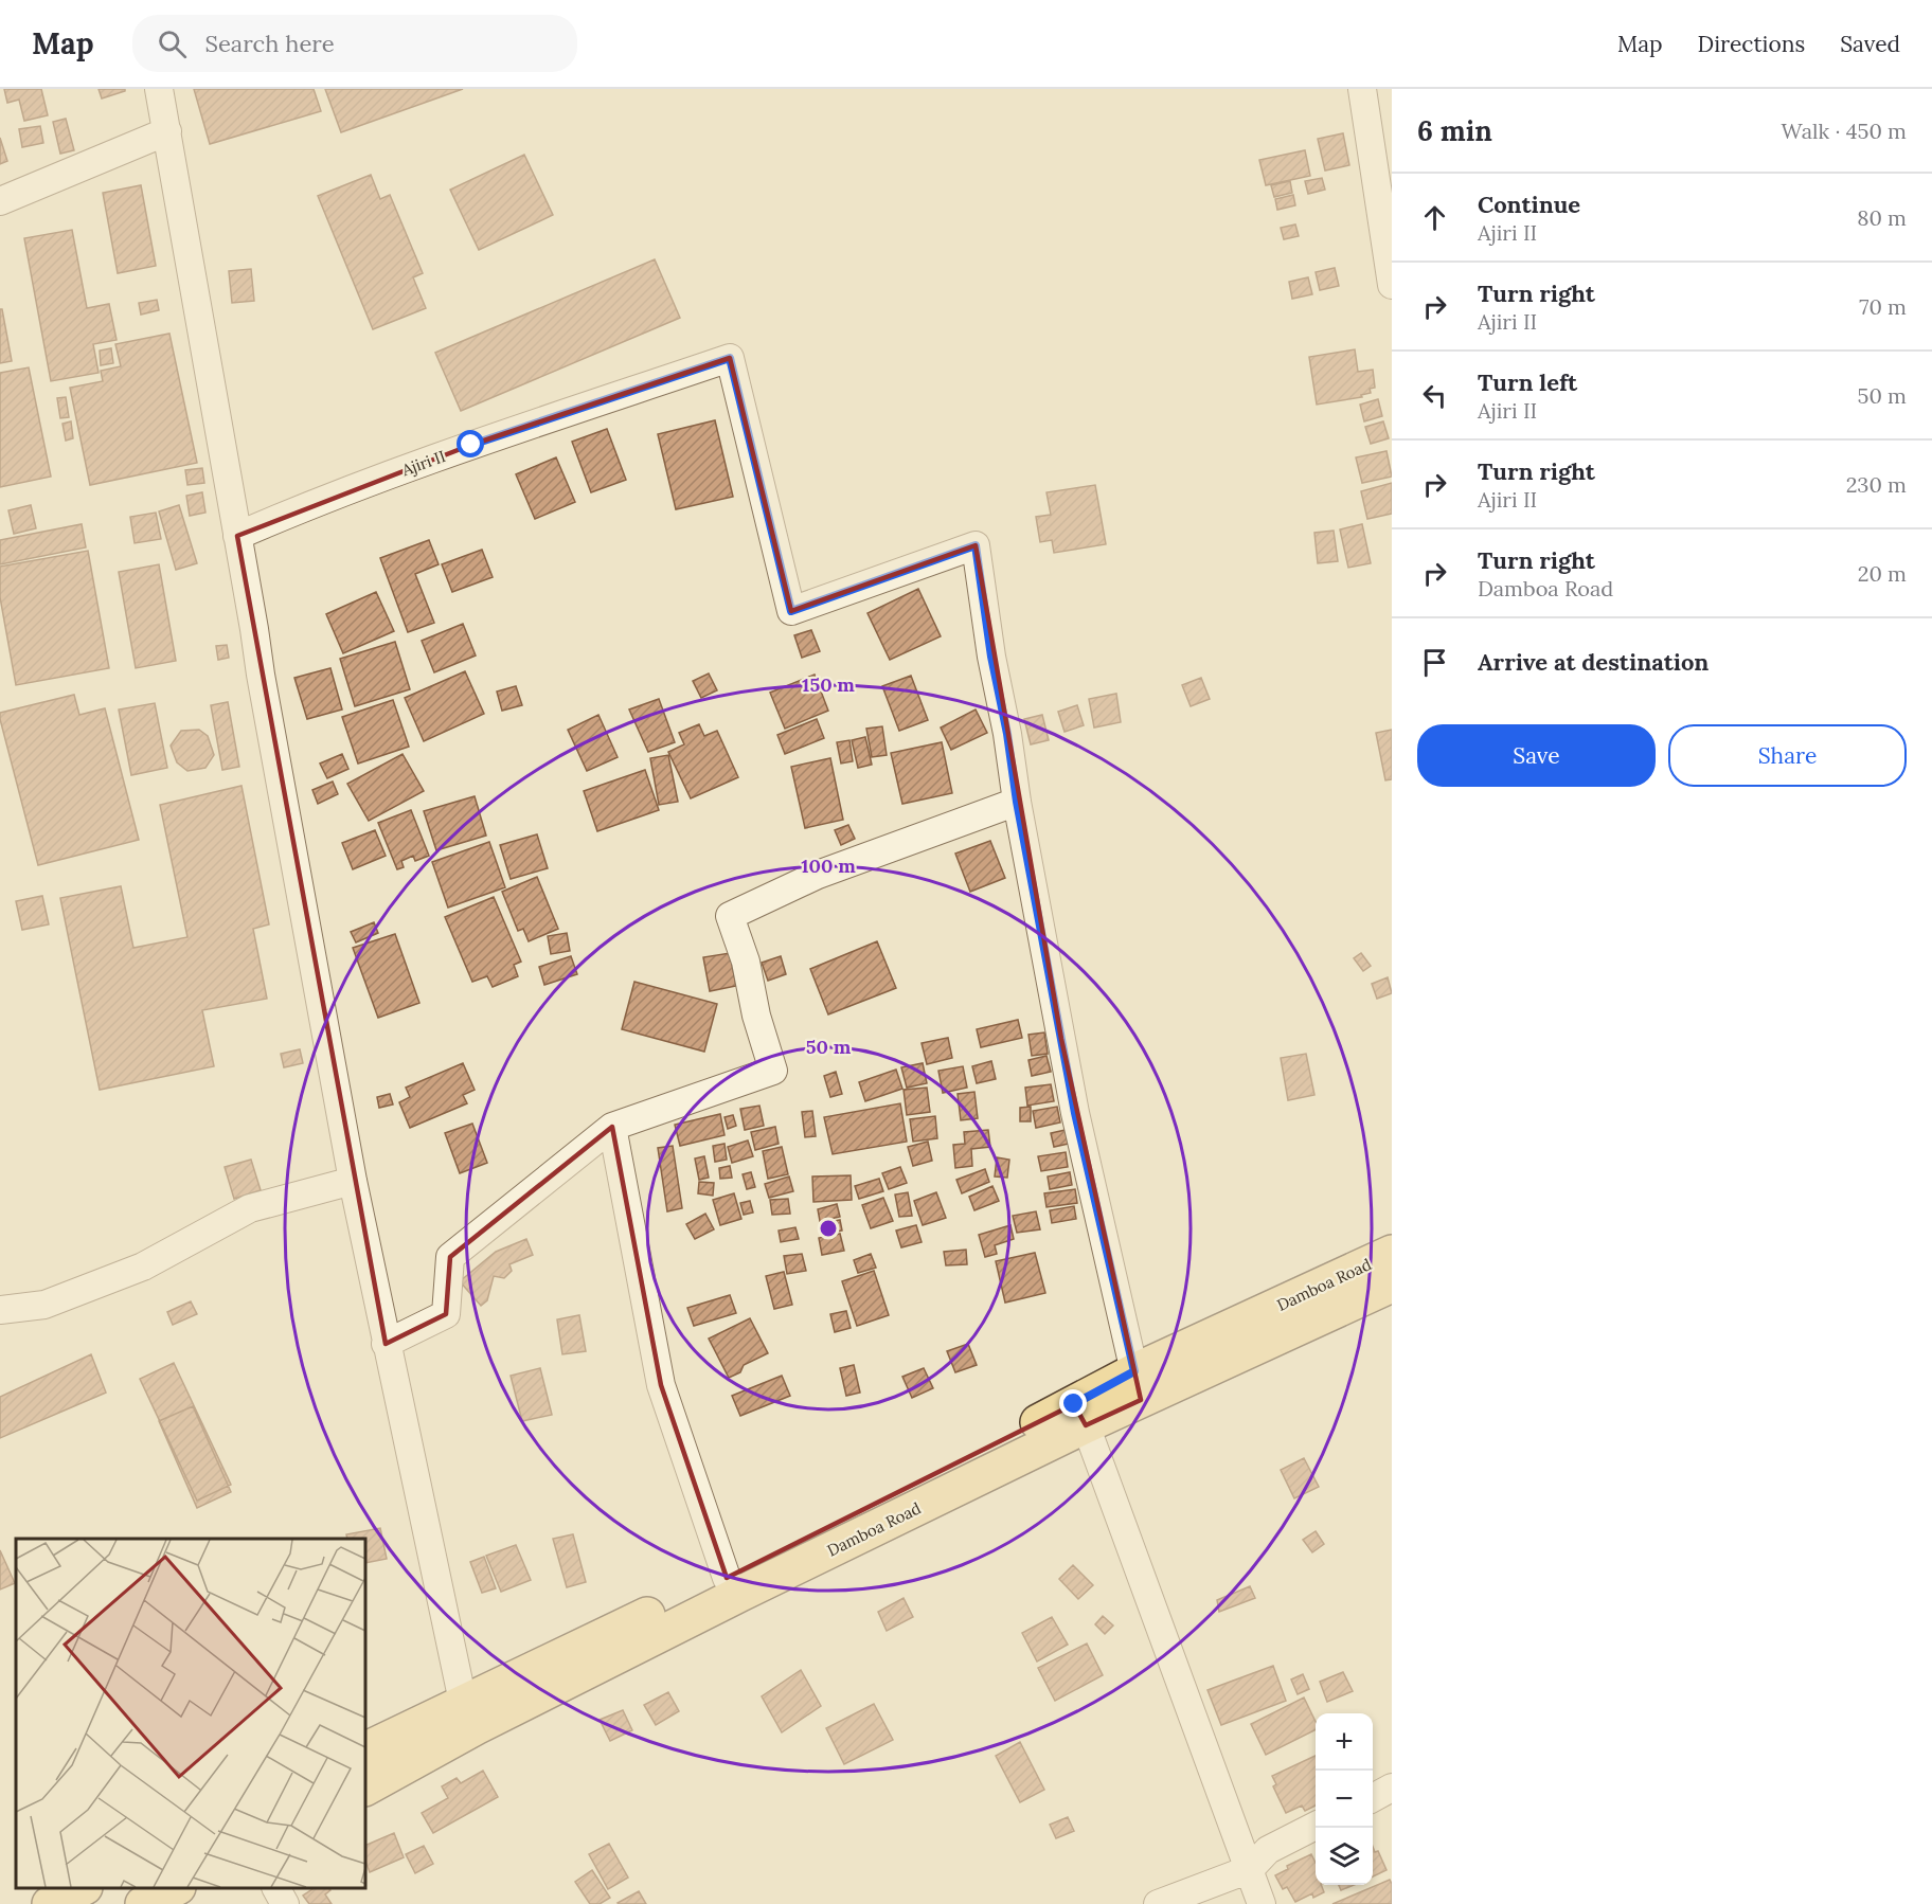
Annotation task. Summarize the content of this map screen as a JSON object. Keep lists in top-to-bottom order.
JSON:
{
  "streets": {
    "main road": ["Damboa Road"],
    "street": ["Ajiri II"]
  },
  "crossings": [
    ["Ajiri II", "Damboa Road"]
  ],
  "page": {
    "header": "Map",
    "search": "Search here",
    "nav": ["Map", "Directions", "Saved"],
    "heading": ["6 min", "Walk · 450 m"],
    "list": [
      ["Continue", "Ajiri II", "80 m"],
      ["Turn right", "Ajiri II", "70 m"],
      ["Turn left", "Ajiri II", "50 m"],
      ["Turn right", "Ajiri II", "230 m"],
      ["Turn right", "Damboa Road", "20 m"],
      "Arrive at destination"
    ],
    "buttons": ["Save", "Share"],
    "map_buttons": ["+", "−"]
  },
  "rings": ["150 m", "100 m", "50 m"]
}
